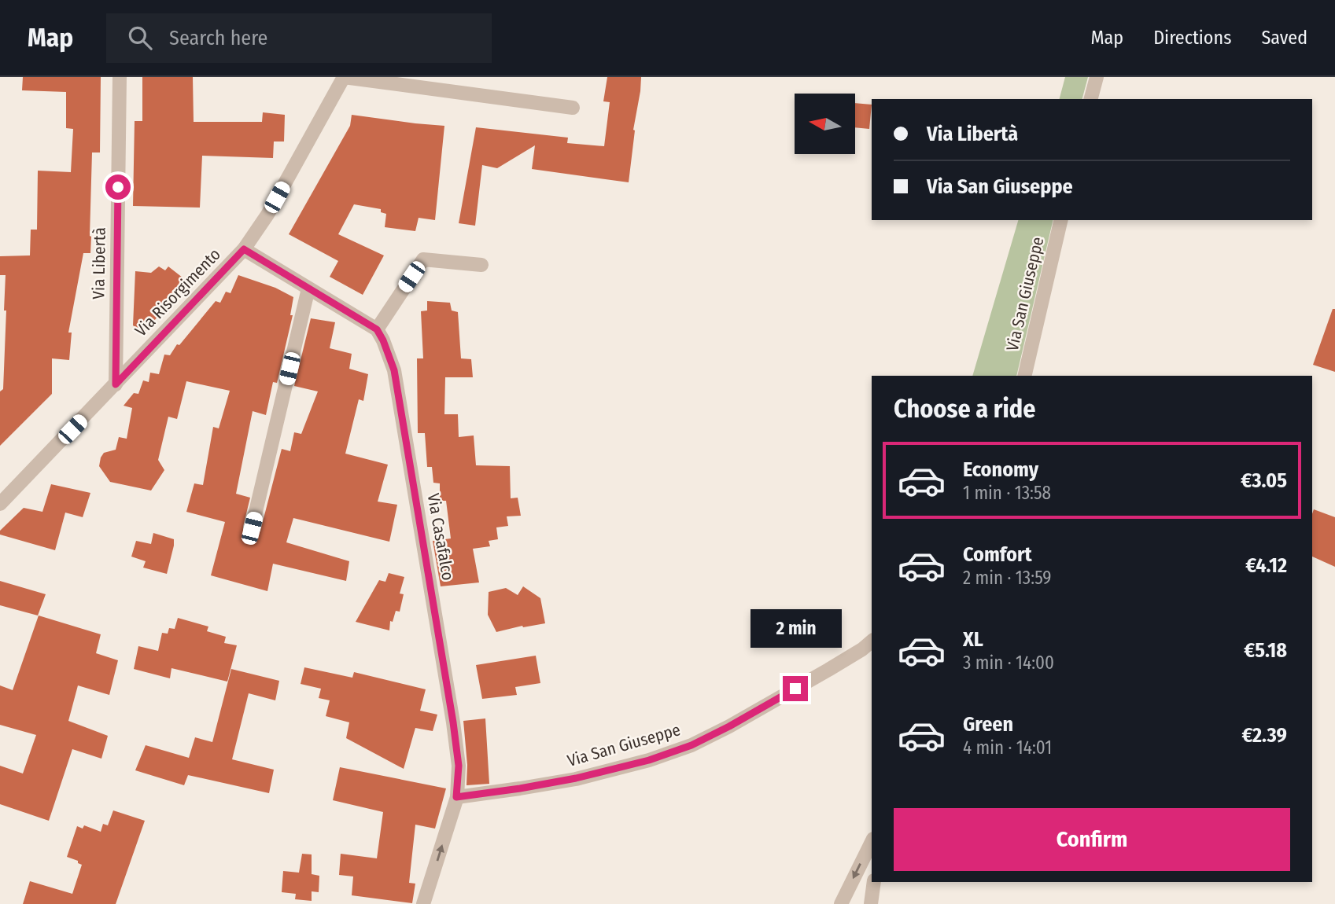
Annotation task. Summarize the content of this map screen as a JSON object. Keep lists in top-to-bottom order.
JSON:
{
  "streets": {
    "street": [
      "Via Libertà",
      "Via Risorgimento",
      "Via San Giuseppe",
      "Via Casafalco"
    ]
  },
  "crossings": [
    ["Via Libertà", "Via Risorgimento"],
    ["Via San Giuseppe", "Via Casafalco"]
  ],
  "north": "left",
  "page": {
    "header": "Map",
    "search": "Search here",
    "nav": ["Map", "Directions", "Saved"],
    "banner": ["Via Libertà", "Via San Giuseppe"],
    "heading": "Choose a ride",
    "list": [
      {
        "name": "Economy",
        "note": "1 min · 13:58",
        "value": "€3.05"
      },
      {
        "name": "Comfort",
        "note": "2 min · 13:59",
        "value": "€4.12"
      },
      {
        "name": "XL",
        "note": "3 min · 14:00",
        "value": "€5.18"
      },
      {
        "name": "Green",
        "note": "4 min · 14:01",
        "value": "€2.39"
      }
    ],
    "bubble": "2 min",
    "buttons": "Confirm"
  }
}
